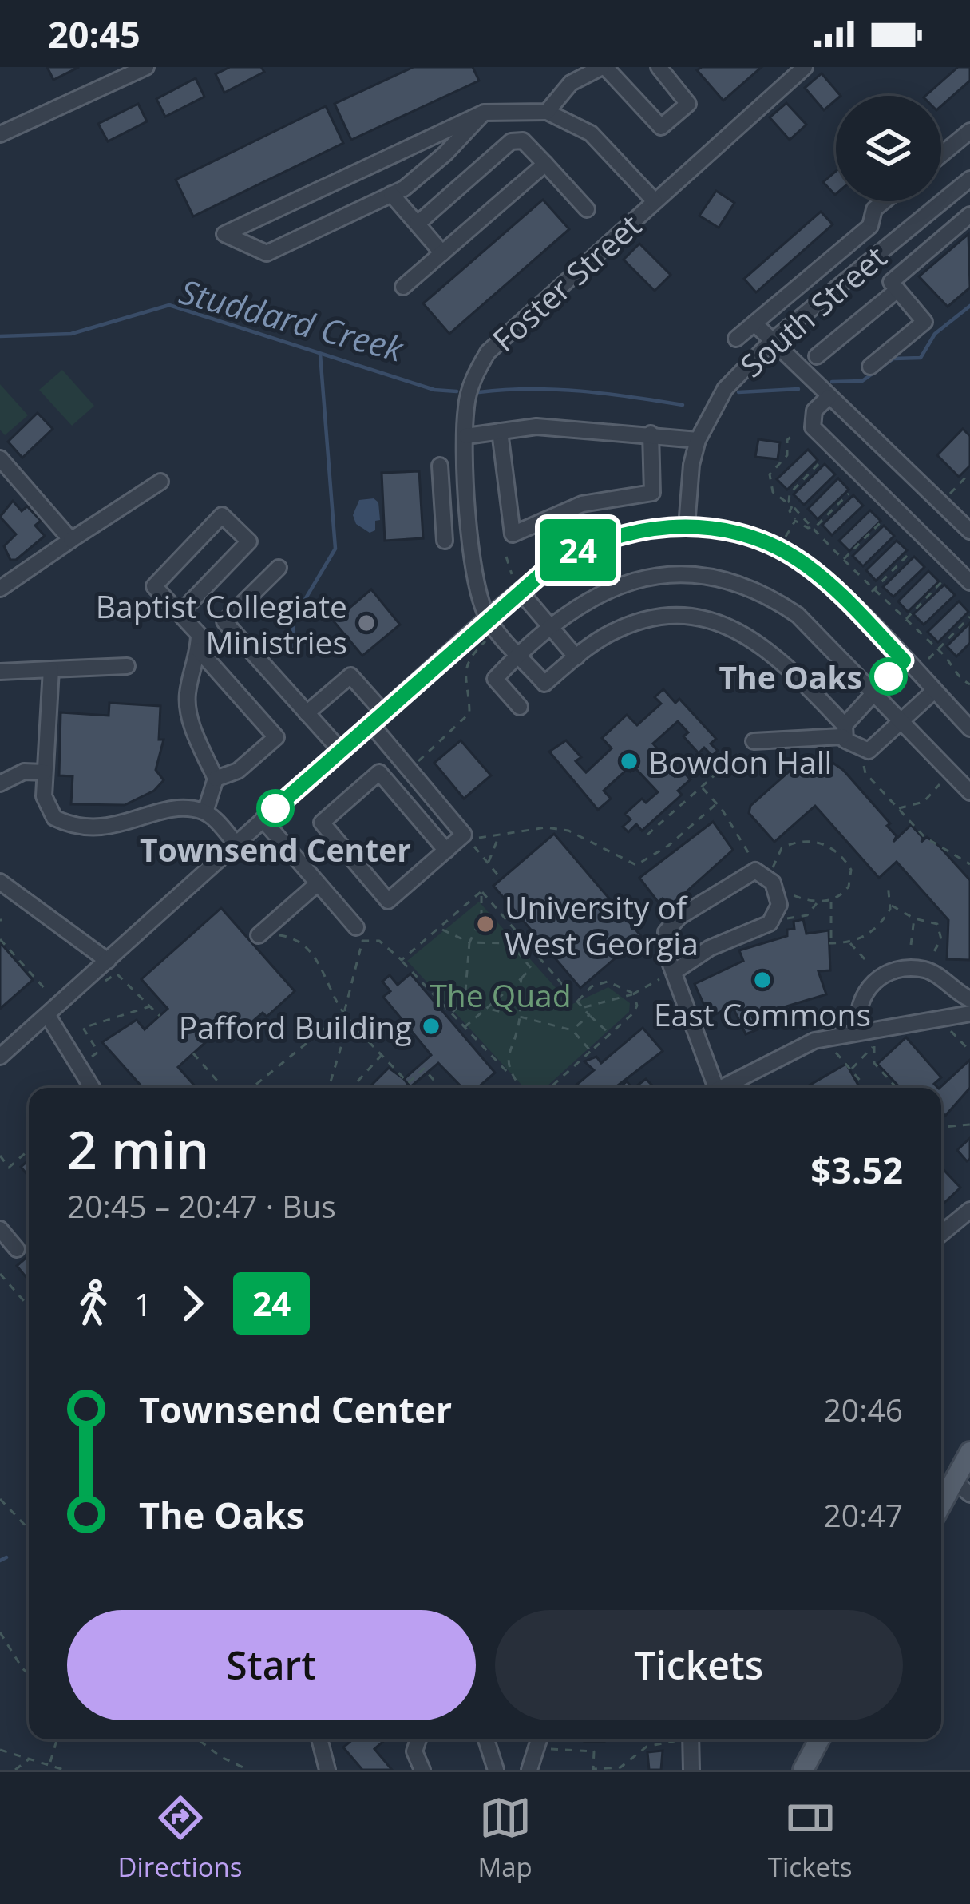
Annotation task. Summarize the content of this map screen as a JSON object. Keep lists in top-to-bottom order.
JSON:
{
  "streets": {
    "street": ["Foster Street", "South Street"]
  },
  "water": ["Studdard Creek"],
  "parks": ["The Quad"],
  "places": [
    "Baptist Collegiate Ministries",
    "The Oaks",
    "Bowdon Hall",
    "Townsend Center",
    "University of West Georgia",
    "East Commons",
    "Pafford Building"
  ],
  "lines": ["bus line 24"],
  "page": {
    "status": "20:45",
    "on_map": "24",
    "heading": ["2 min", "20:45 – 20:47 · Bus", "$3.52"],
    "legs": ["1", "24"],
    "list": [
      {
        "name": "Townsend Center",
        "value": "20:46"
      },
      {
        "name": "The Oaks",
        "value": "20:47"
      }
    ],
    "buttons": ["Start", "Tickets"],
    "tabs": ["Directions", "Map", "Tickets"]
  }
}
